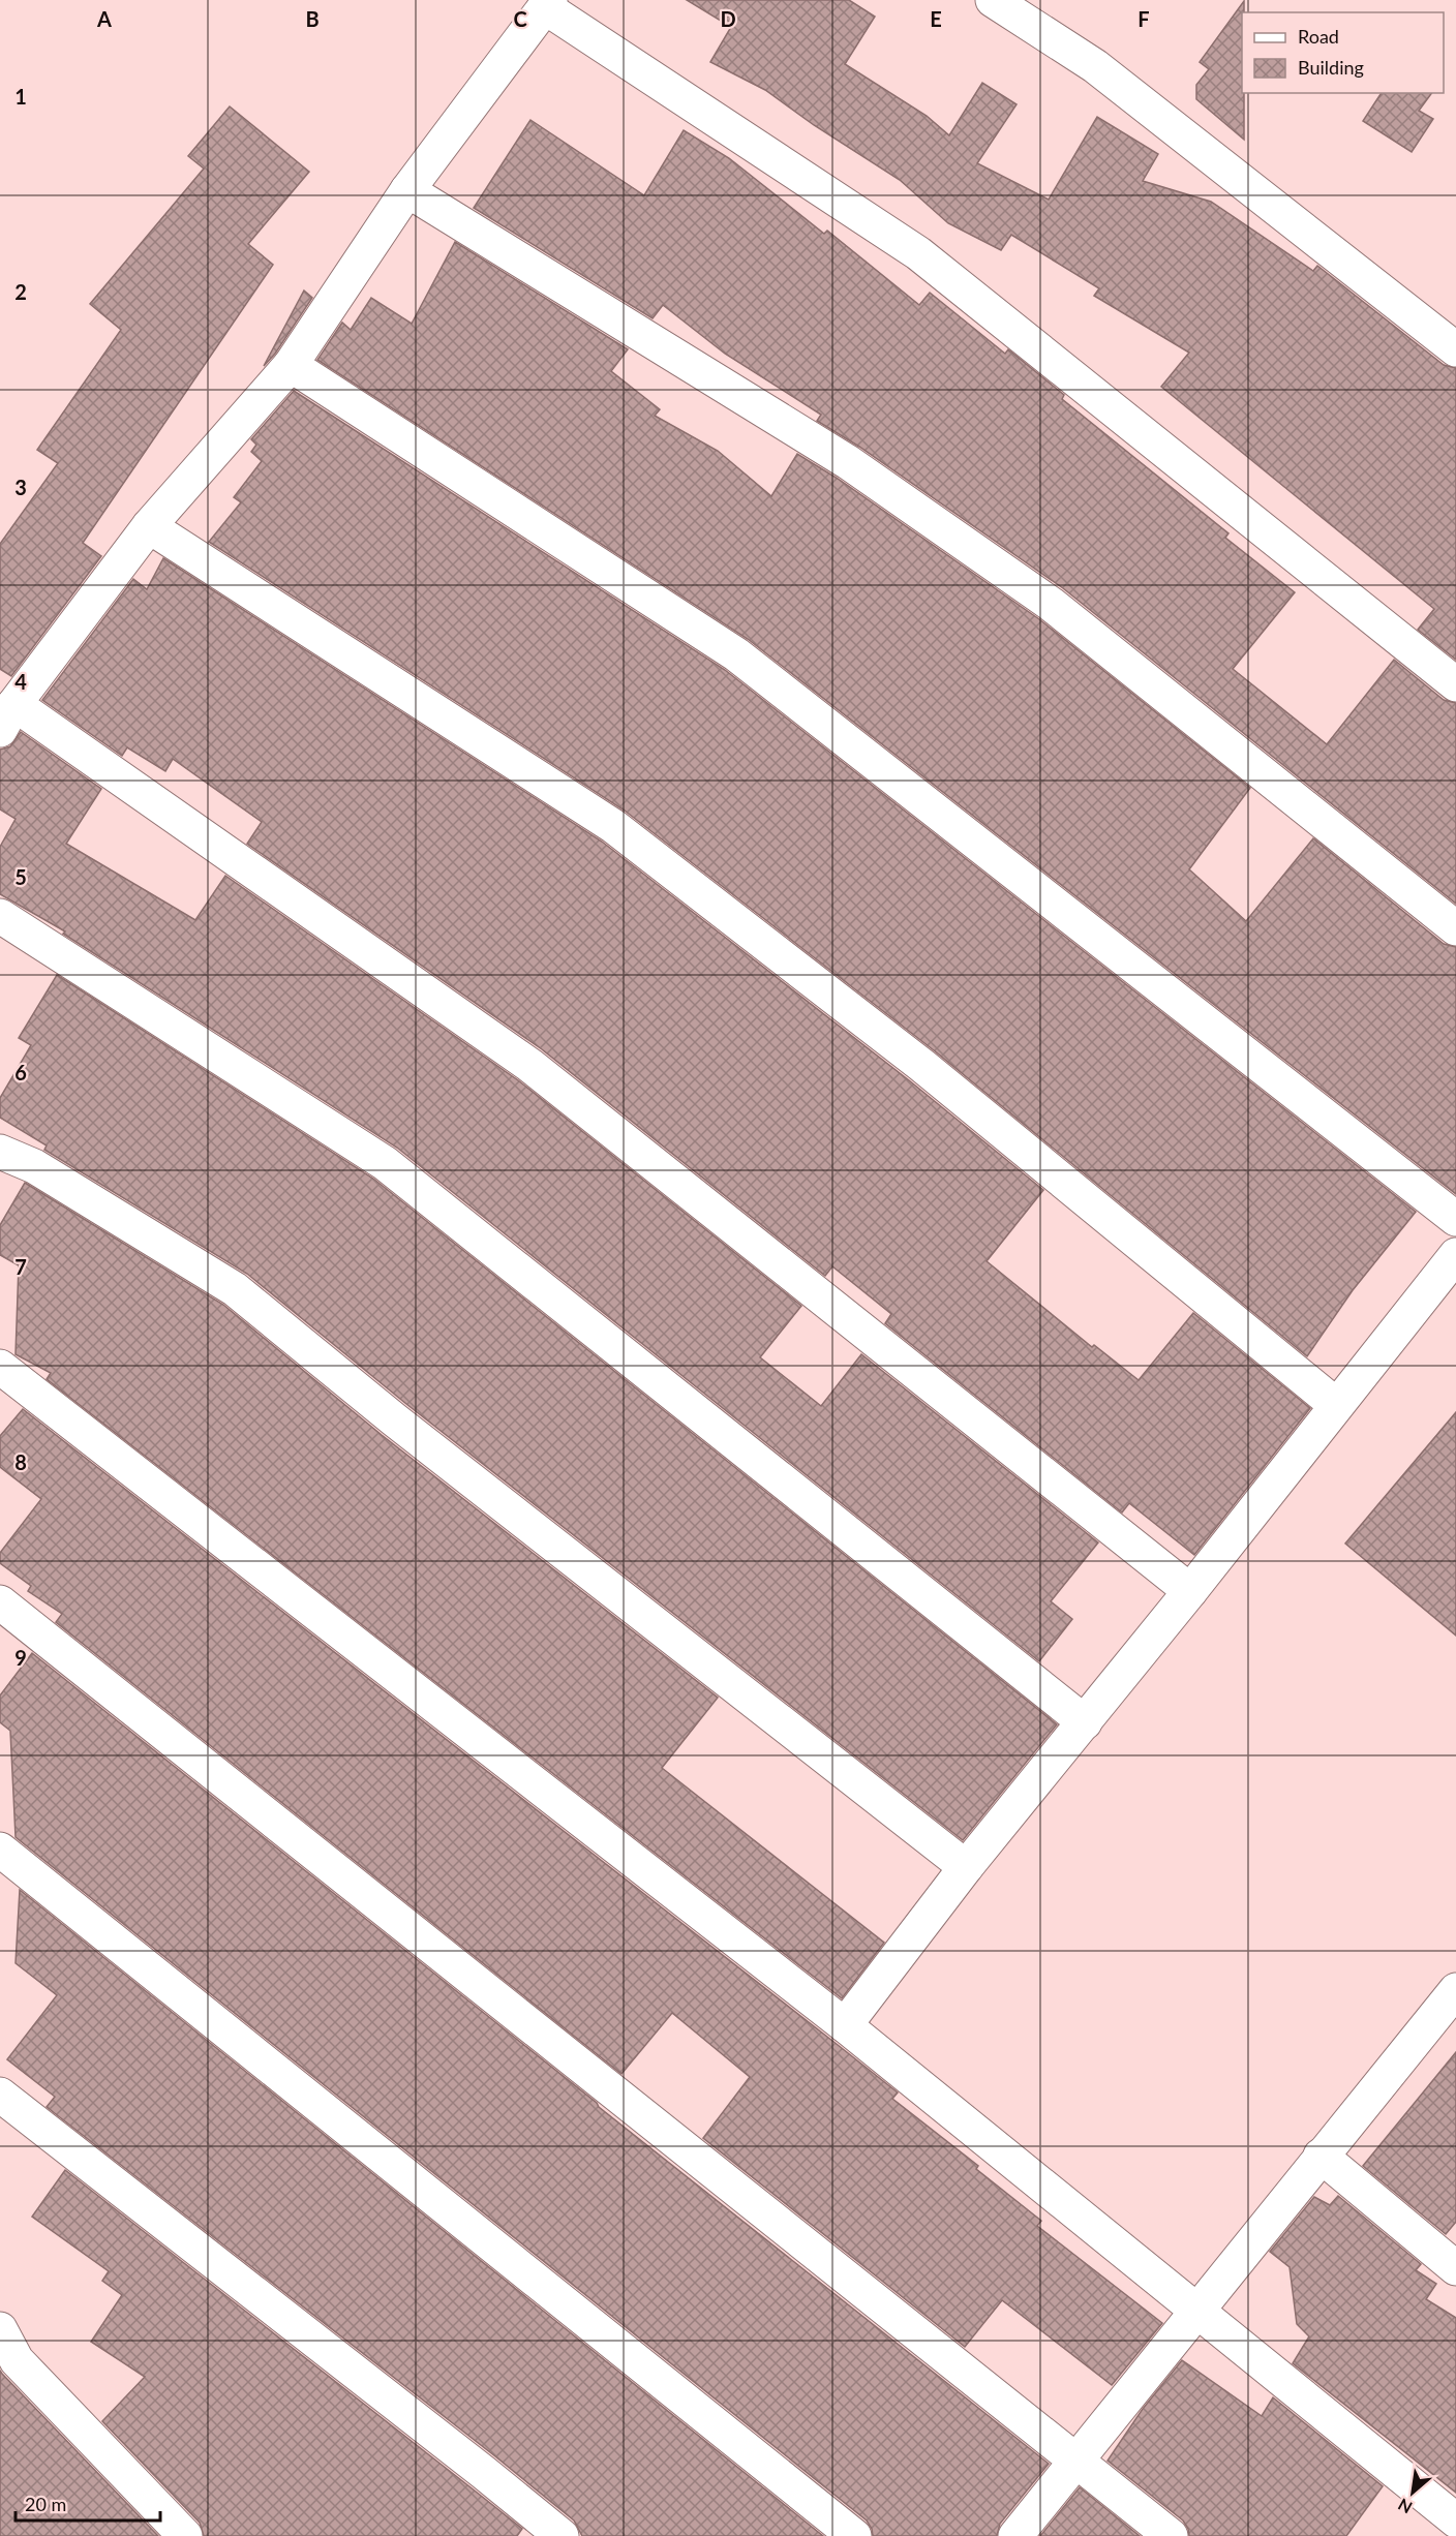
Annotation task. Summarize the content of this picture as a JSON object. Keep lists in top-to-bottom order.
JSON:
{
  "legend": ["Road", "Building"],
  "scale_bar": "20 m",
  "north": "bottom left",
  "grid": {
    "columns": [
      "A",
      "B",
      "C",
      "D",
      "E",
      "F"
    ],
    "rows": [
      "1",
      "2",
      "3",
      "4",
      "5",
      "6",
      "7",
      "8",
      "9"
    ]
  }
}
